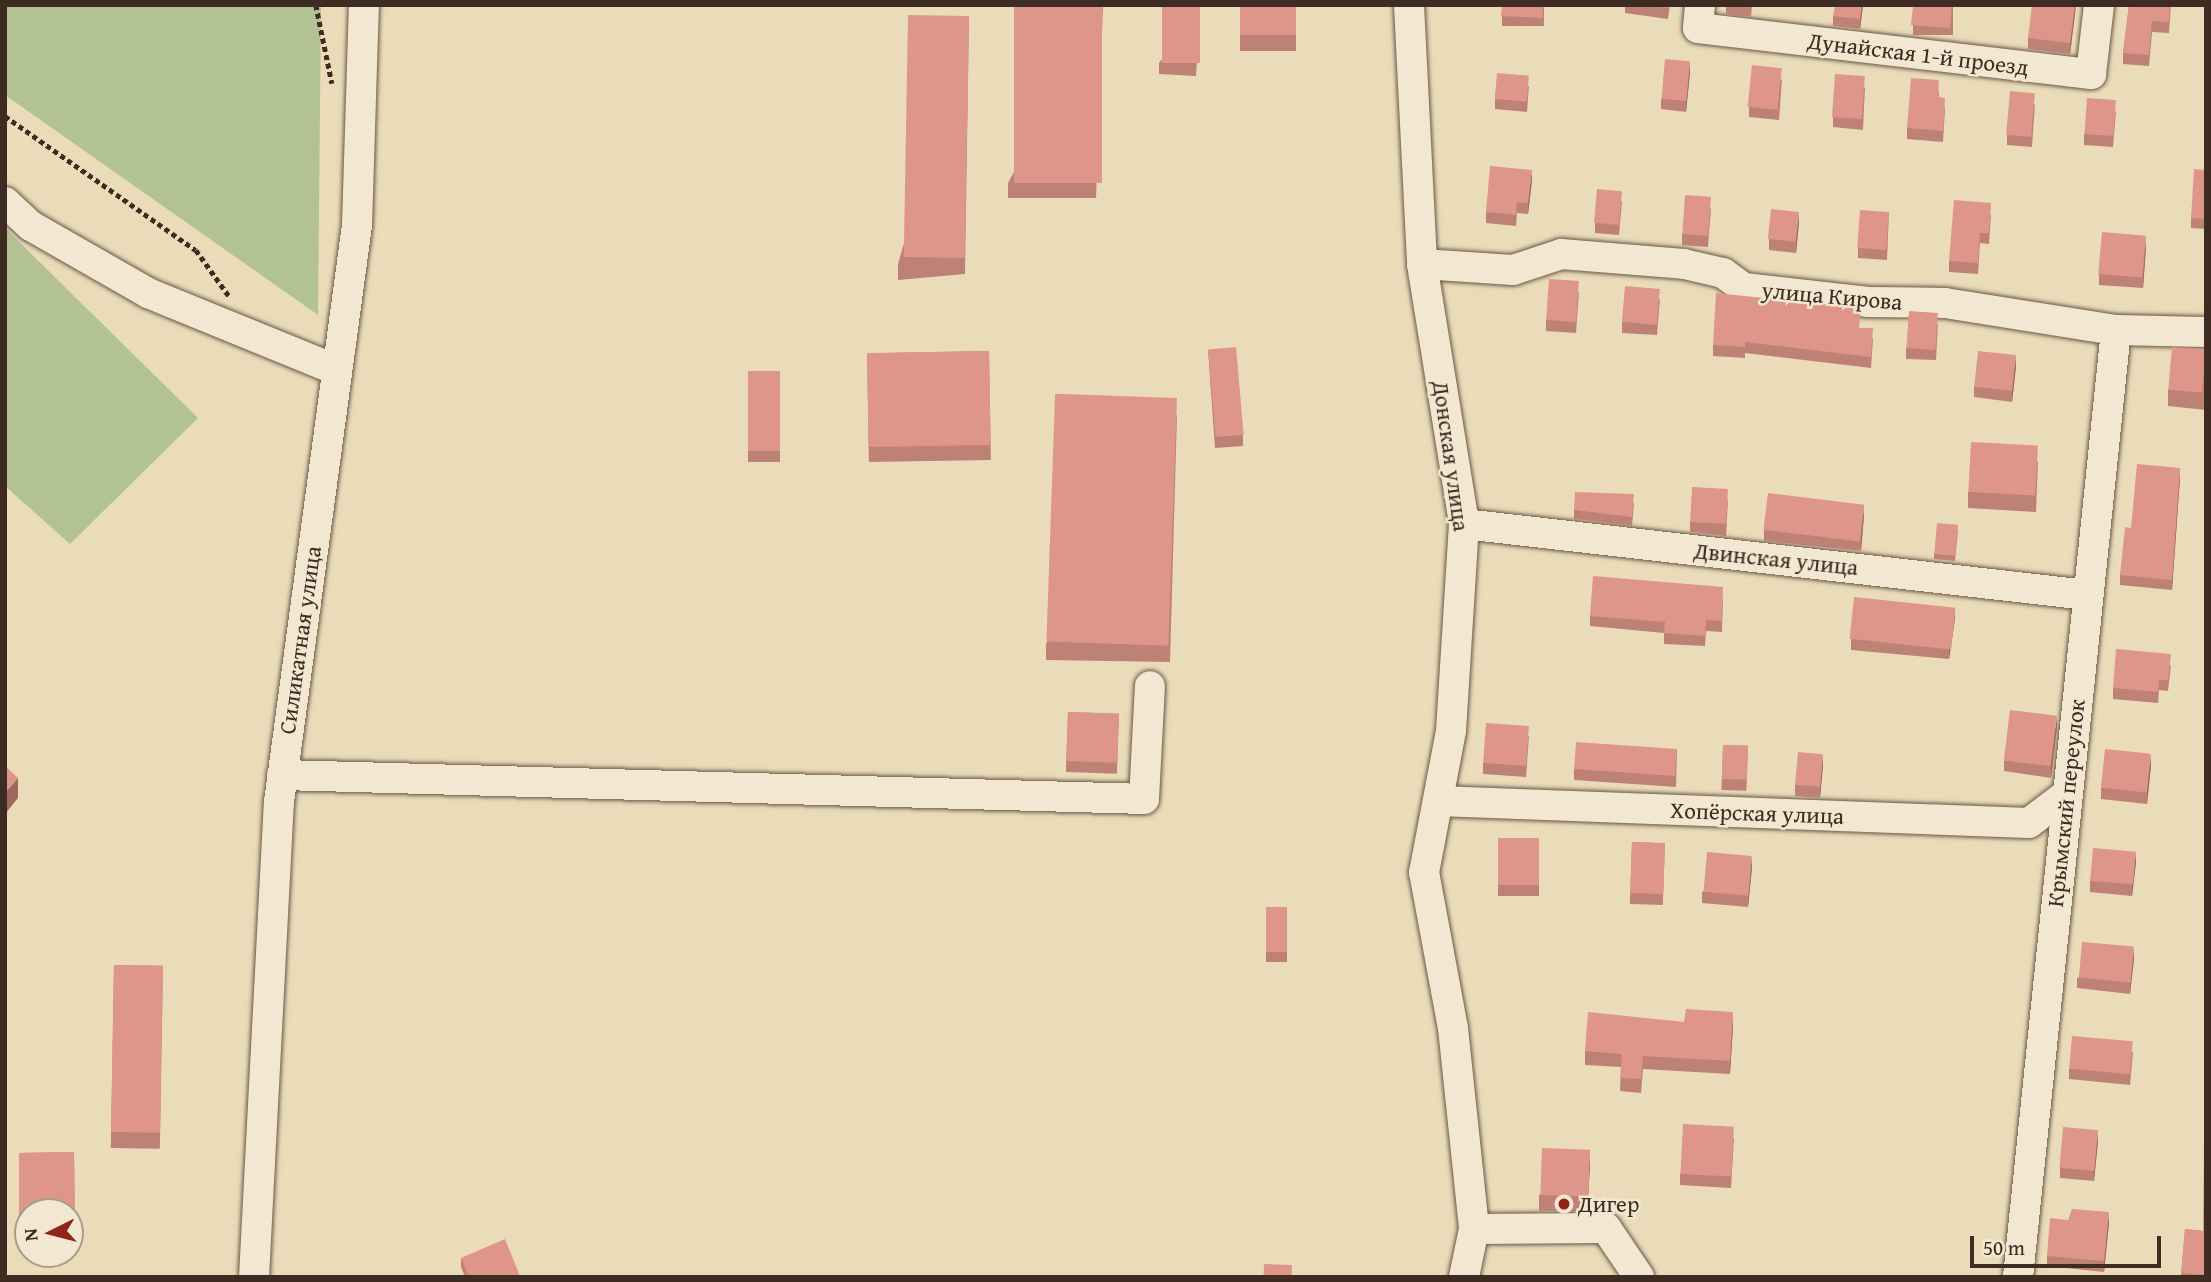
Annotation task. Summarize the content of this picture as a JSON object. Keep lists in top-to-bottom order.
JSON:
{
  "streets": {
    "street": [
      "Дунайская 1-й проезд",
      "улица Кирова",
      "Донская улица",
      "Двинская улица",
      "Силикатная улица",
      "Крымский переулок",
      "Хопёрская улица"
    ]
  },
  "crossings": [
    ["улица Кирова", "Донская улица"],
    ["улица Кирова", "Крымский переулок"],
    ["Донская улица", "Двинская улица"],
    ["Донская улица", "Хопёрская улица"],
    ["Двинская улица", "Крымский переулок"],
    ["Крымский переулок", "Хопёрская улица"]
  ],
  "places": ["Дигер"],
  "scale_bar": "50 m",
  "north": "left"
}
